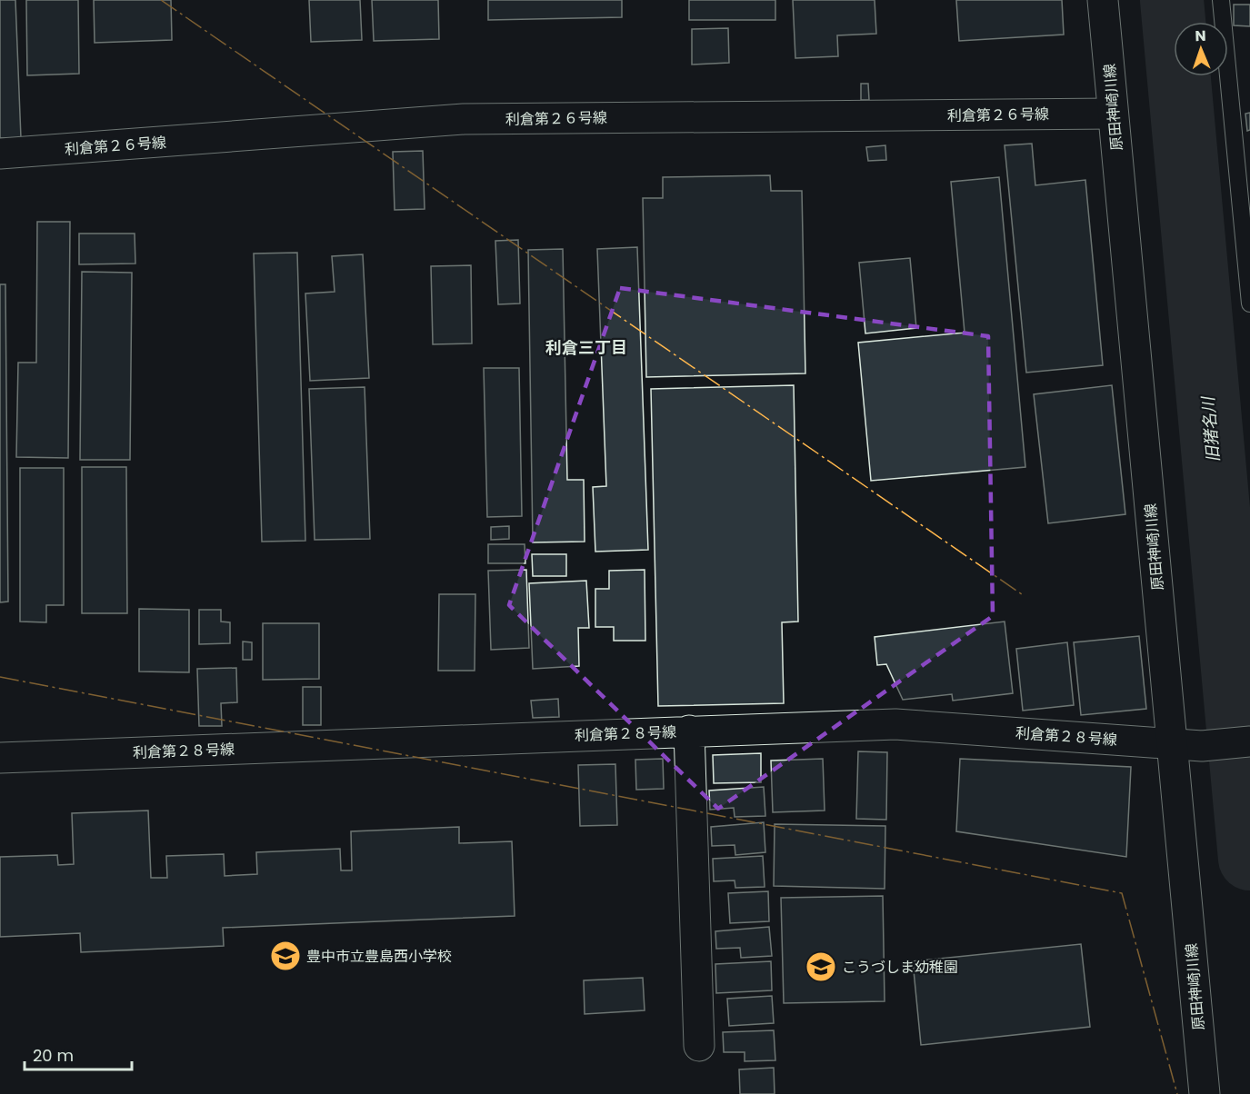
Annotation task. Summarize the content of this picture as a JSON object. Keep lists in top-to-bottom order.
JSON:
{
  "streets": {
    "street": ["原田神崎川線", "利倉第２６号線", "利倉第２８号線"]
  },
  "crossings": [
    ["原田神崎川線", "利倉第２６号線"],
    ["原田神崎川線", "利倉第２８号線"]
  ],
  "districts": ["利倉三丁目"],
  "water": ["旧猪名川"],
  "places": {
    "school or university": ["豊中市立豊島西小学校", "こうづしま幼稚園"]
  },
  "scale_bar": "20 m",
  "north": "top"
}
